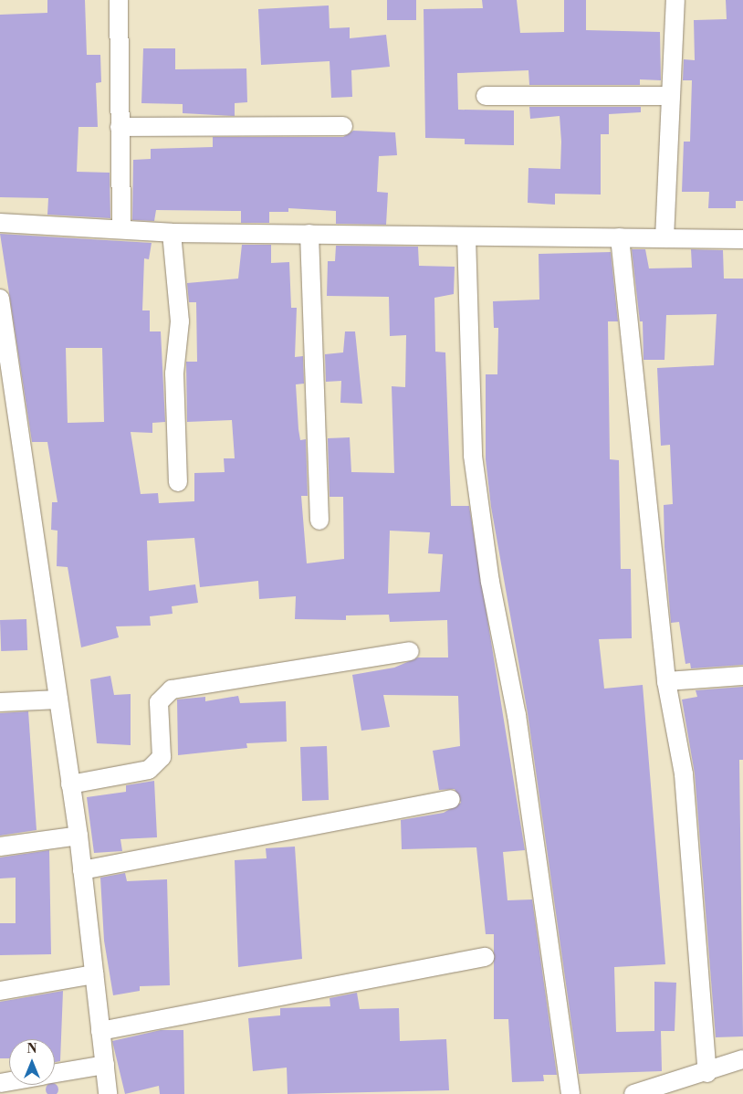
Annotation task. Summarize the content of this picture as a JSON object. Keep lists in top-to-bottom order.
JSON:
{
  "north": "top"
}
